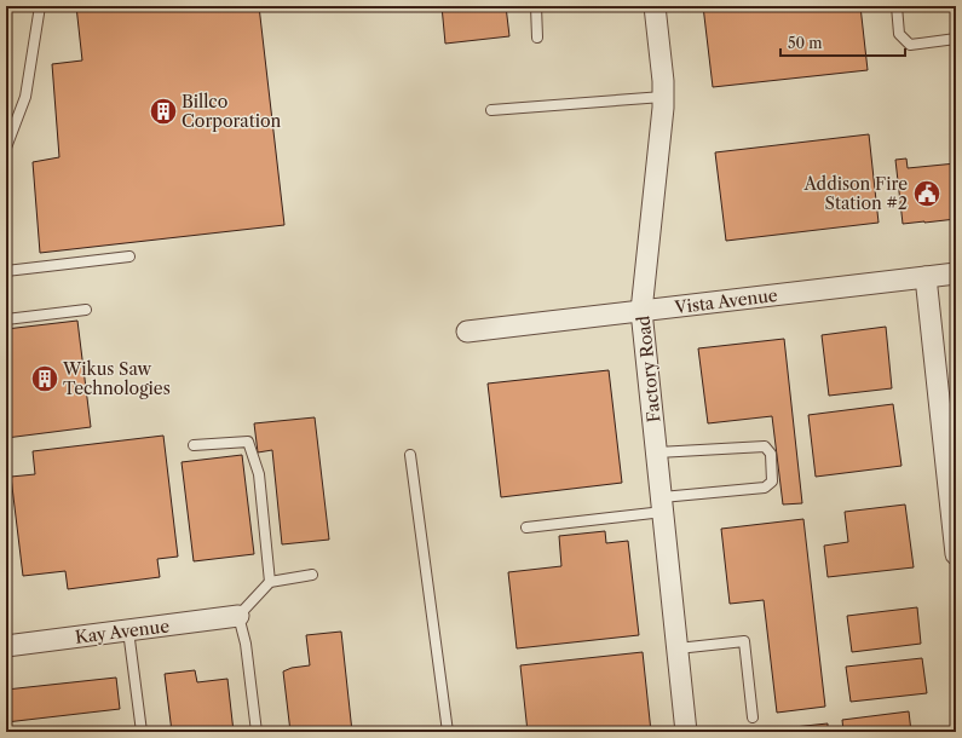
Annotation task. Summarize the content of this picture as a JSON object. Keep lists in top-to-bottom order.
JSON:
{
  "streets": {
    "street": ["Vista Avenue", "Factory Road", "Kay Avenue"]
  },
  "crossings": [
    ["Vista Avenue", "Factory Road"]
  ],
  "places": {
    "building": ["Billco Corporation", "Wikus Saw Technologies"],
    "public building": ["Addison Fire Station #2"]
  },
  "scale_bar": "50 m"
}
